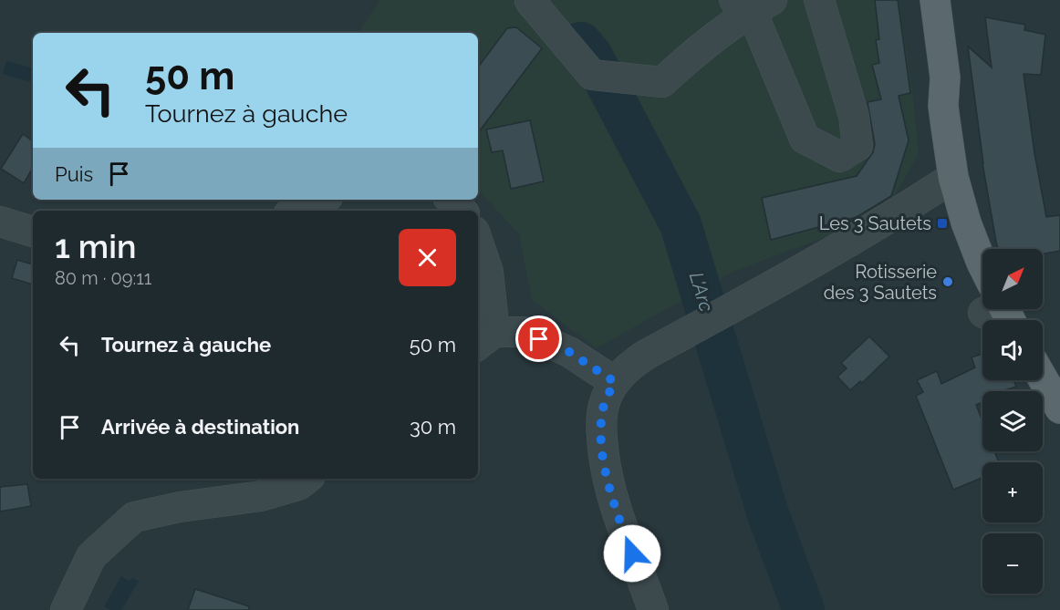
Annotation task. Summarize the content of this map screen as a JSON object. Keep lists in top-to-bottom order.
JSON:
{
  "water": ["L'Arc"],
  "places": {
    "transit": ["Les 3 Sautets"],
    "other": ["Rotisserie des 3 Sautets"]
  },
  "north": "top right",
  "page": {
    "turn": ["50 m", "Tournez à gauche"],
    "then": "Puis",
    "heading": ["1 min", "80 m · 09:11"],
    "map_buttons": ["+", "−"],
    "list": [
      {
        "name": "Tournez à gauche",
        "value": "50 m"
      },
      {
        "name": "Arrivée à destination",
        "value": "30 m"
      }
    ]
  }
}
